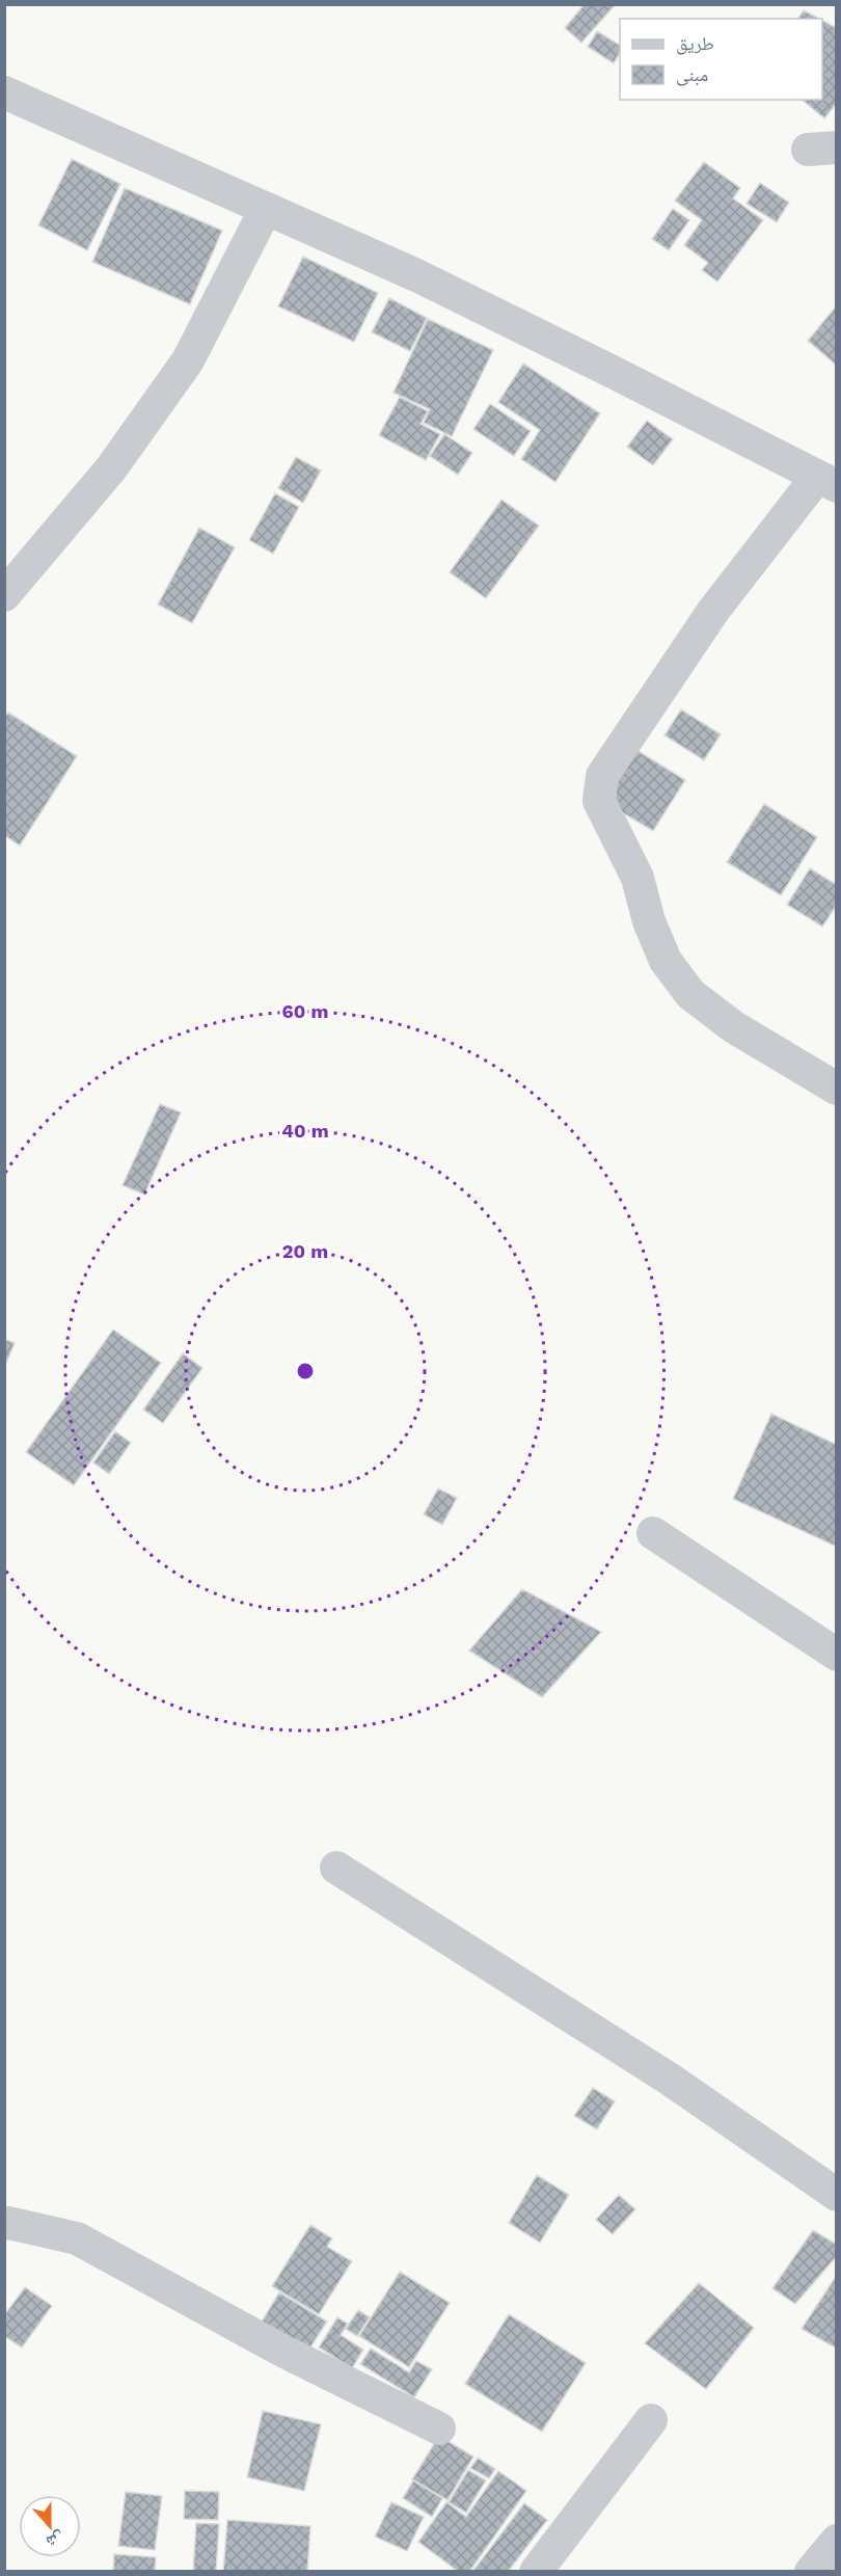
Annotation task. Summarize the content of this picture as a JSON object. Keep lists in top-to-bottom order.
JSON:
{
  "legend": ["طريق", "مبنى"],
  "north": "bottom",
  "rings": ["60 m", "40 m", "20 m"]
}
